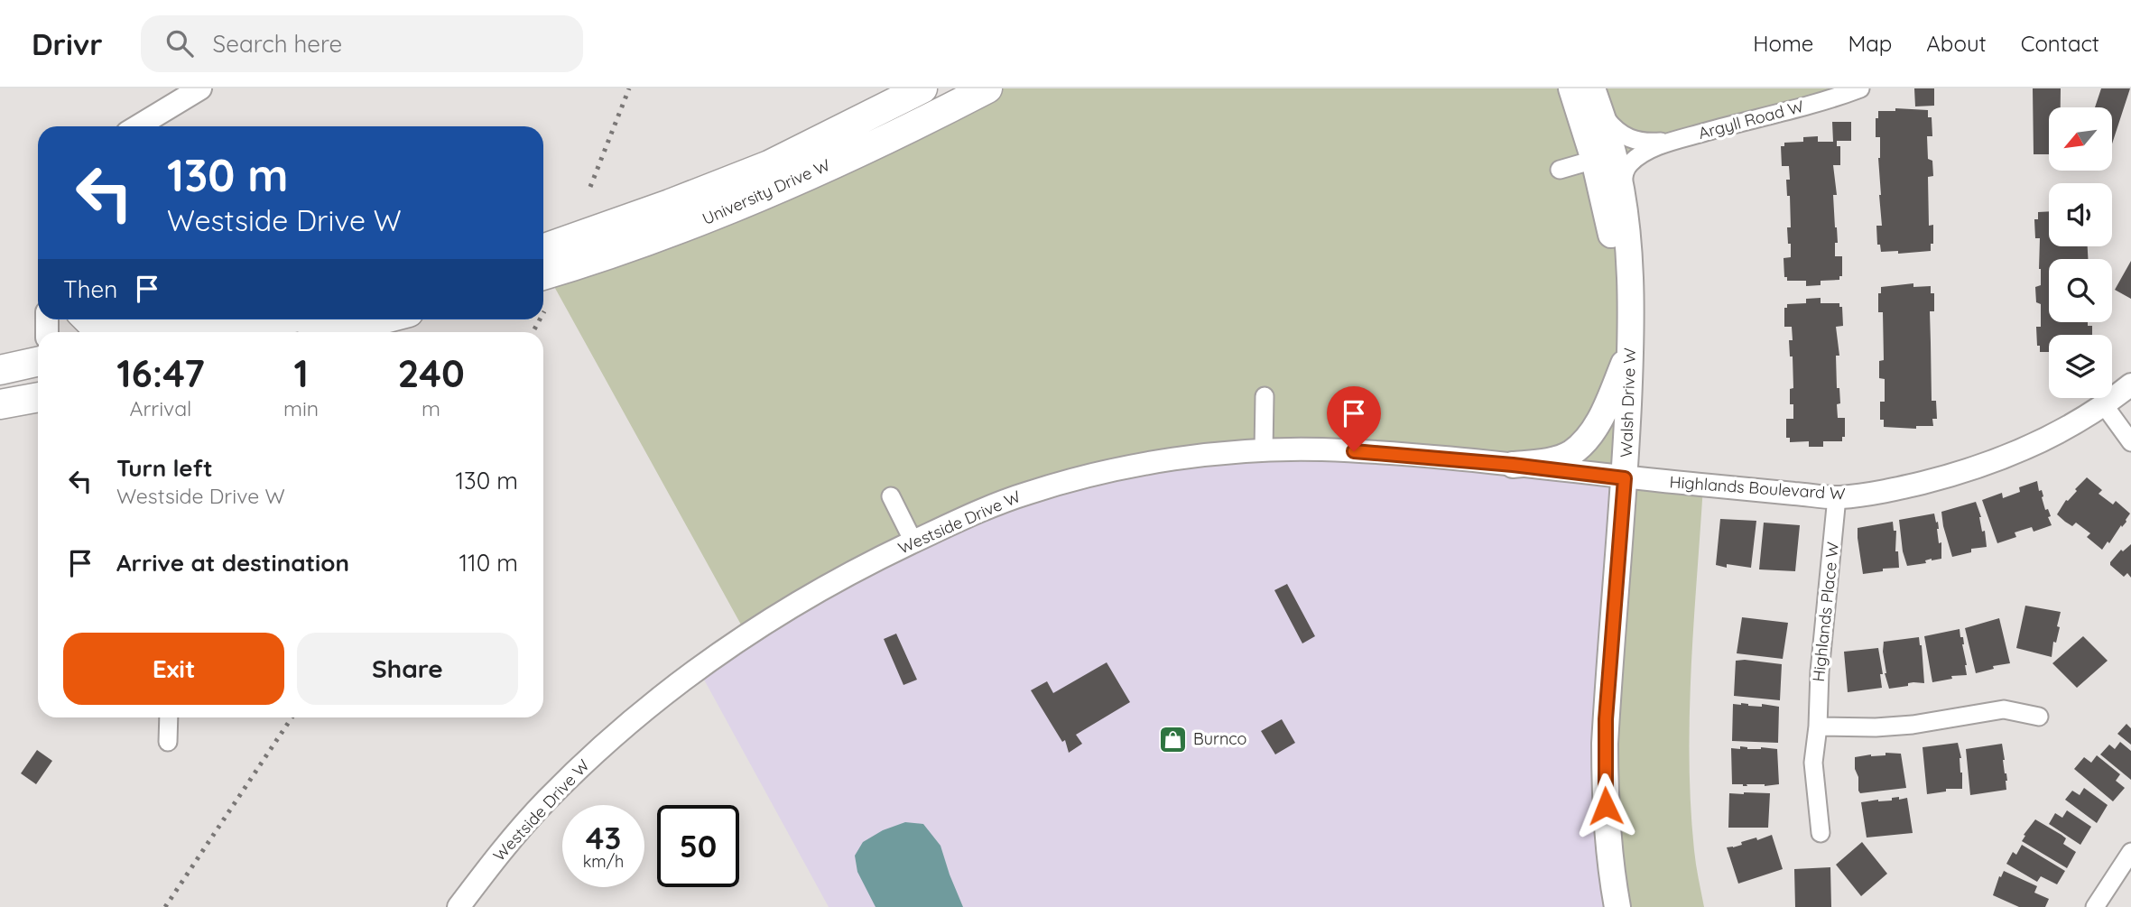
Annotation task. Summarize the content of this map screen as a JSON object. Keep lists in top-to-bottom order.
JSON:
{
  "streets": {
    "main road": ["University Drive W", "Walsh Drive W"],
    "street": [
      "Argyll Road W",
      "Highlands Boulevard W",
      "Westside Drive W",
      "Highlands Place W"
    ]
  },
  "crossings": [
    ["Walsh Drive W", "Highlands Boulevard W"],
    ["Walsh Drive W", "Westside Drive W"],
    ["Highlands Boulevard W", "Westside Drive W"],
    ["Highlands Boulevard W", "Highlands Place W"]
  ],
  "places": {
    "shop": ["Burnco"]
  },
  "north": "bottom left",
  "page": {
    "header": "Drivr",
    "search": "Search here",
    "nav": [
      "Home",
      "Map",
      "About",
      "Contact"
    ],
    "turn": ["130 m", "Westside Drive W"],
    "then": "Then",
    "eta": [
      "16:47",
      "Arrival",
      "1",
      "min",
      "240",
      "m"
    ],
    "list": [
      {
        "name": "Turn left",
        "note": "Westside Drive W",
        "value": "130 m"
      },
      {
        "name": "Arrive at destination",
        "value": "110 m"
      }
    ],
    "buttons": ["Exit", "Share"],
    "speed": "43 km/h",
    "limit": "50"
  }
}
